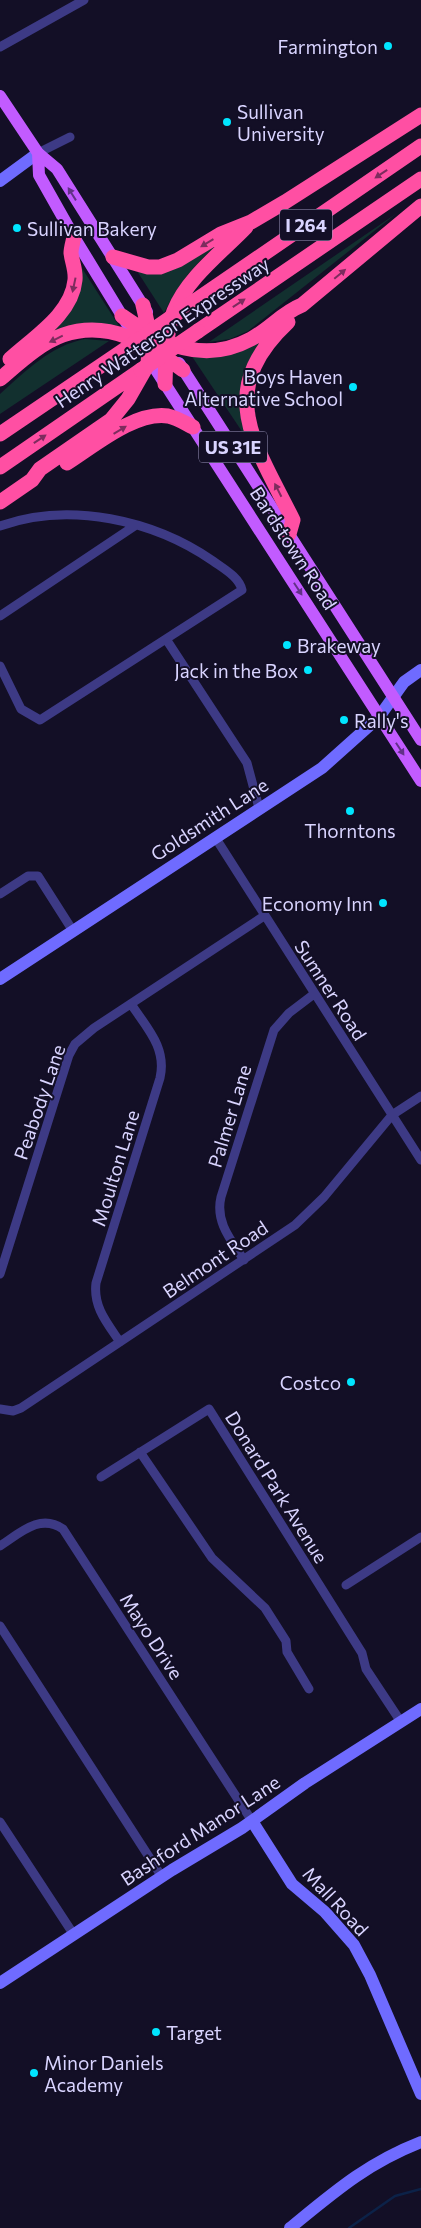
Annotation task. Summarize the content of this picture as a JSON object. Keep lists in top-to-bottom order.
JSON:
{
  "streets": {
    "highway": ["I 264", "Henry Watterson Expressway"],
    "main road": ["US 31E", "Bardstown Road"],
    "street": [
      "Goldsmith Lane",
      "Sumner Road",
      "Peabody Lane",
      "Palmer Lane",
      "Moulton Lane",
      "Belmont Road",
      "Donard Park Avenue",
      "Mayo Drive",
      "Bashford Manor Lane",
      "Mall Road"
    ]
  },
  "crossings": [
    ["Henry Watterson Expressway", "Bardstown Road"],
    ["Bardstown Road", "Goldsmith Lane"],
    ["Goldsmith Lane", "Sumner Road"],
    ["Sumner Road", "Peabody Lane"],
    ["Sumner Road", "Palmer Lane"],
    ["Sumner Road", "Belmont Road"],
    ["Peabody Lane", "Moulton Lane"],
    ["Palmer Lane", "Belmont Road"],
    ["Moulton Lane", "Belmont Road"],
    ["Donard Park Avenue", "Bashford Manor Lane"],
    ["Mayo Drive", "Bashford Manor Lane"],
    ["Mayo Drive", "Mall Road"],
    ["Bashford Manor Lane", "Mall Road"]
  ],
  "places": [
    "Farmington",
    "Sullivan University",
    "Sullivan Bakery",
    "Boys Haven Alternative School",
    "Brakeway",
    "Jack in the Box",
    "Rally's",
    "Thorntons",
    "Economy Inn",
    "Costco",
    "Target",
    "Minor Daniels Academy"
  ]
}
